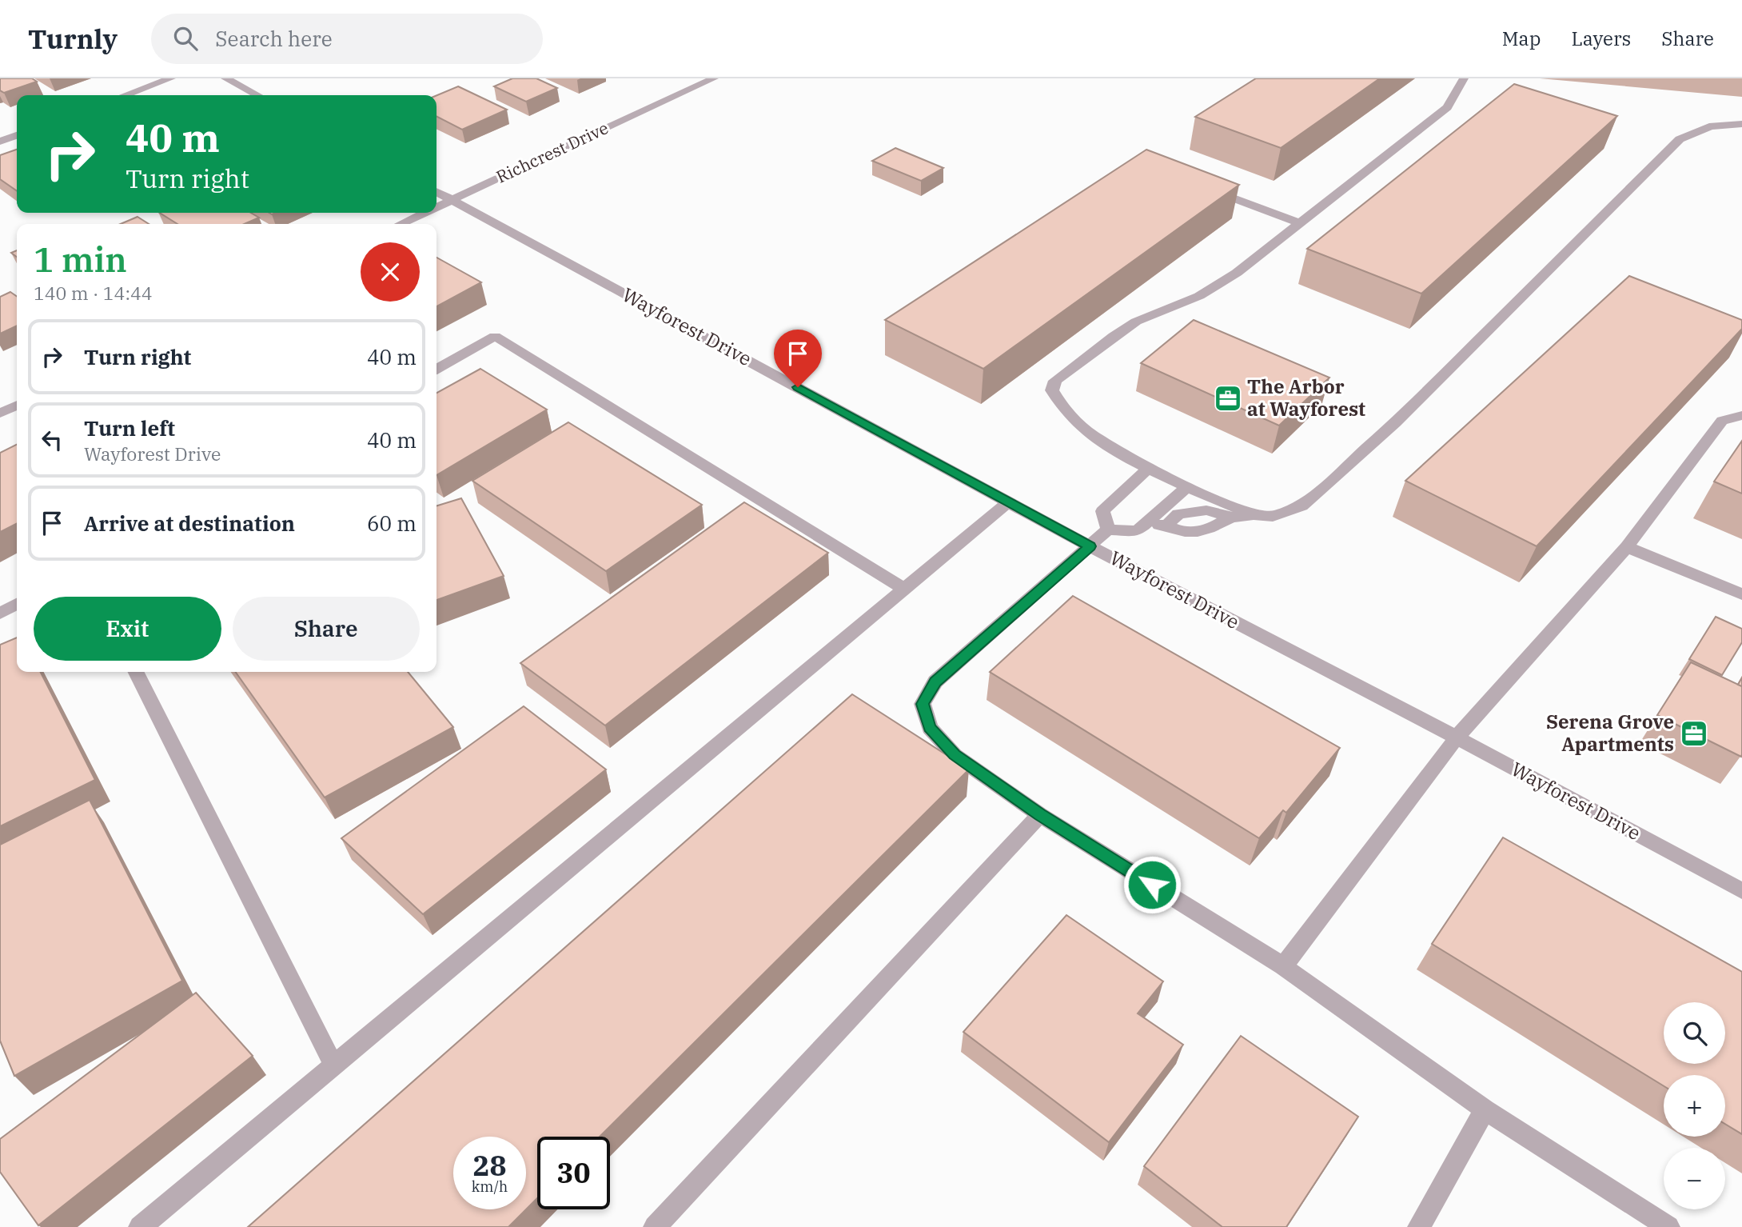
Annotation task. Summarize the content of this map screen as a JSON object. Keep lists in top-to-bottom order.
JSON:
{
  "streets": {
    "street": ["Richcrest Drive", "Wayforest Drive"]
  },
  "crossings": [
    ["Richcrest Drive", "Wayforest Drive"]
  ],
  "places": {
    "office": ["The Arbor at Wayforest", "Serena Grove Apartments"]
  },
  "page": {
    "header": "Turnly",
    "search": "Search here",
    "nav": ["Map", "Layers", "Share"],
    "turn": ["40 m", "Turn right"],
    "heading": ["1 min", "140 m · 14:44"],
    "list": [
      {
        "name": "Turn right",
        "value": "40 m"
      },
      {
        "name": "Turn left",
        "note": "Wayforest Drive",
        "value": "40 m"
      },
      {
        "name": "Arrive at destination",
        "value": "60 m"
      }
    ],
    "buttons": ["Exit", "Share"],
    "map_buttons": ["+", "−"],
    "speed": "28 km/h",
    "limit": "30"
  }
}
